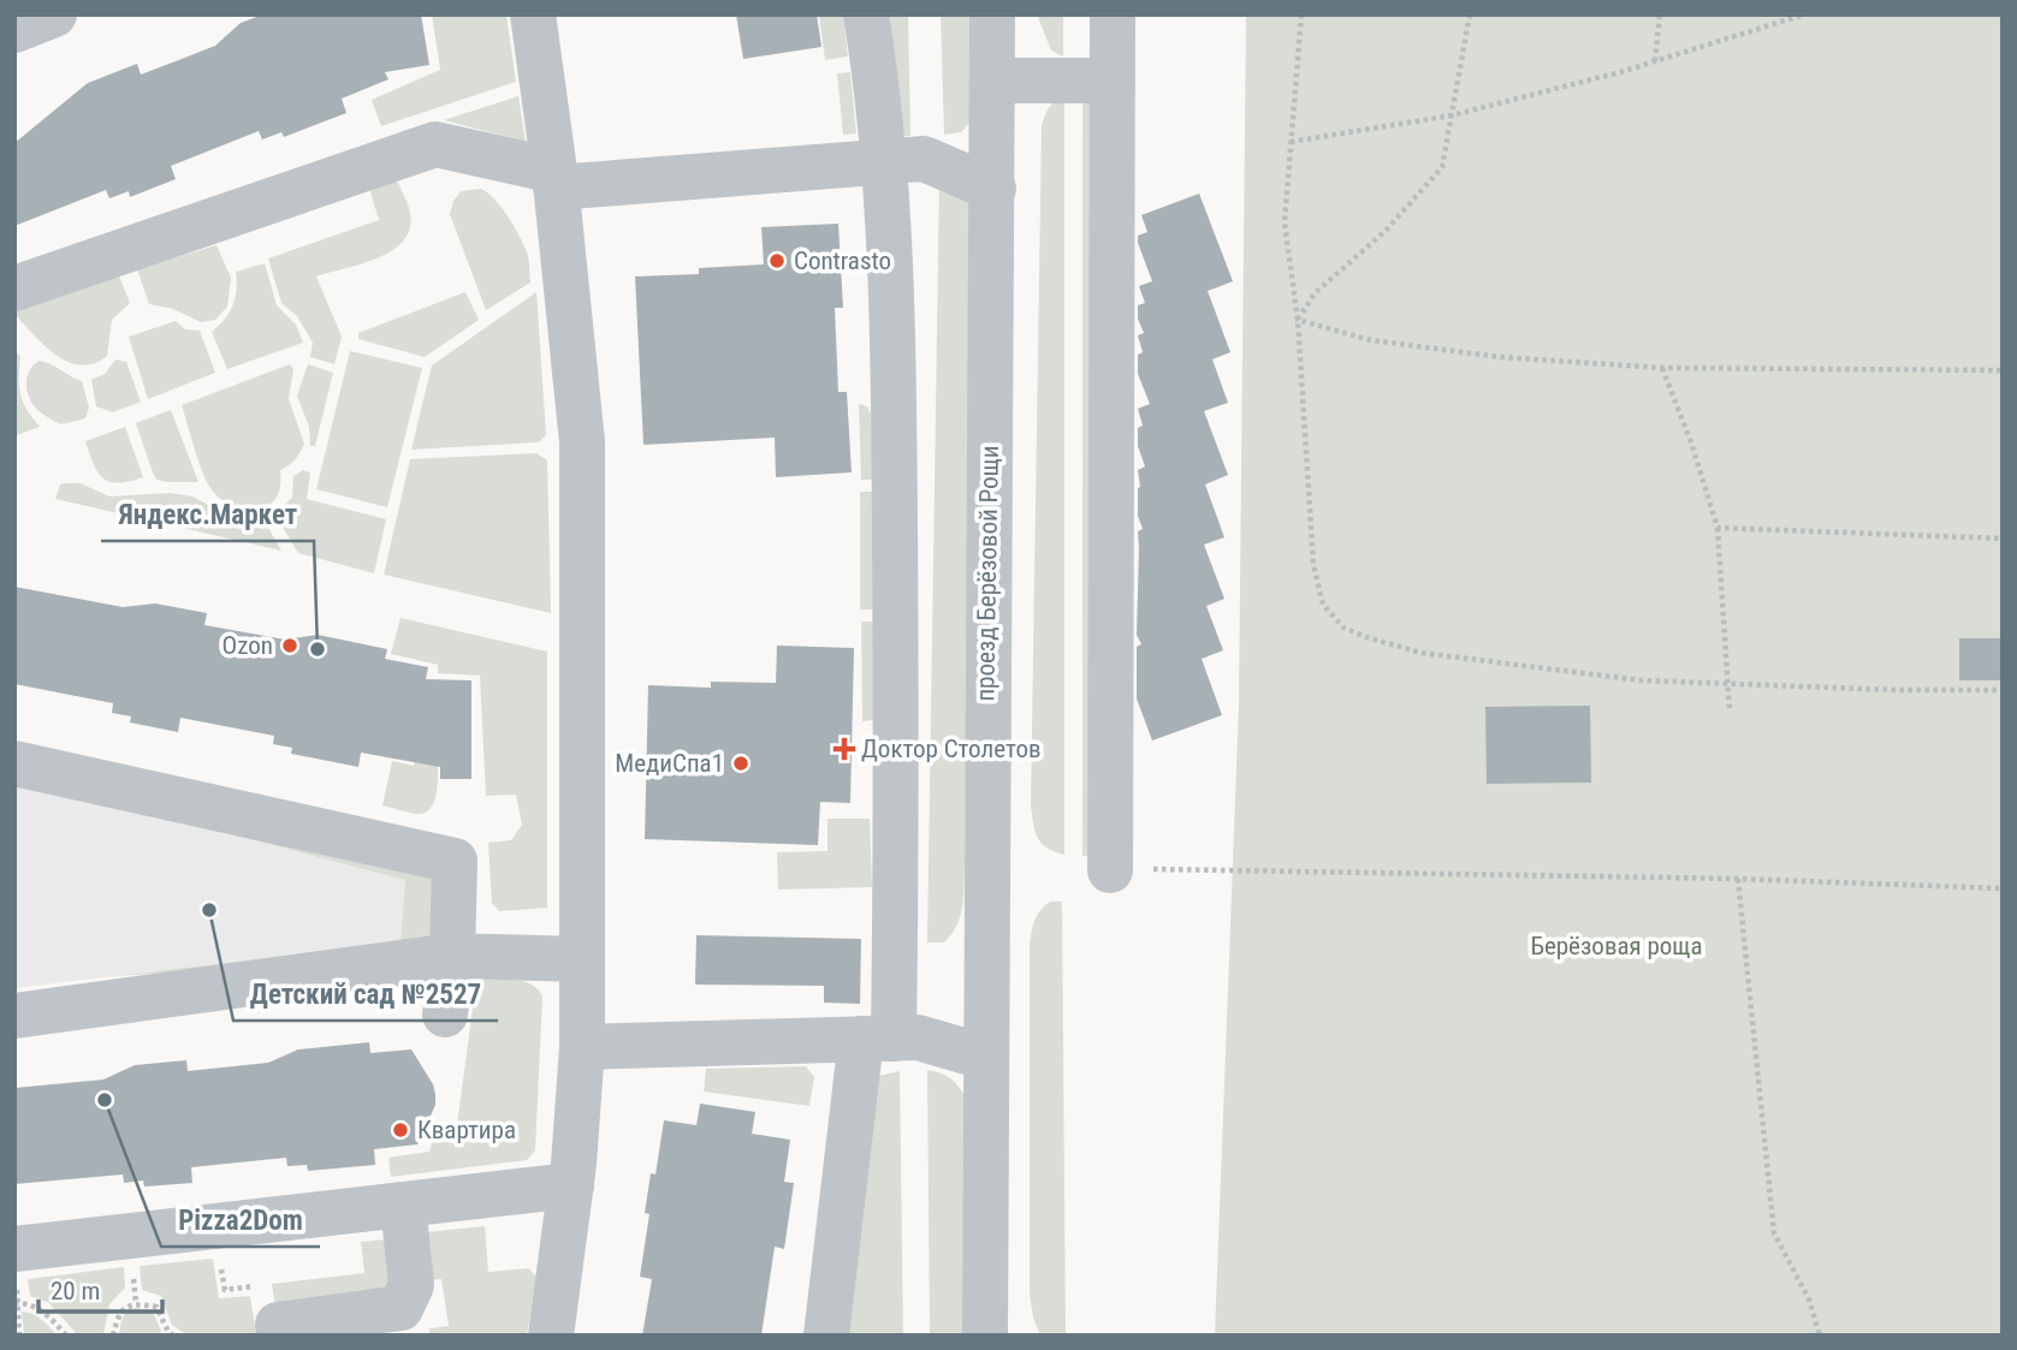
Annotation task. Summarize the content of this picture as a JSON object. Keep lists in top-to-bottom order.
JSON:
{
  "streets": {
    "street": ["проезд Берёзовой Рощи"]
  },
  "parks": ["Берёзовая роща"],
  "places": {
    "other": [
      "Contrasto",
      "Ozon",
      "Яндекс.Маркет",
      "МедиСпа1",
      "Детский сад №2527",
      "Pizza2Dom",
      "Квартира"
    ],
    "health": ["Доктор Столетов"]
  },
  "scale_bar": "20 m"
}
